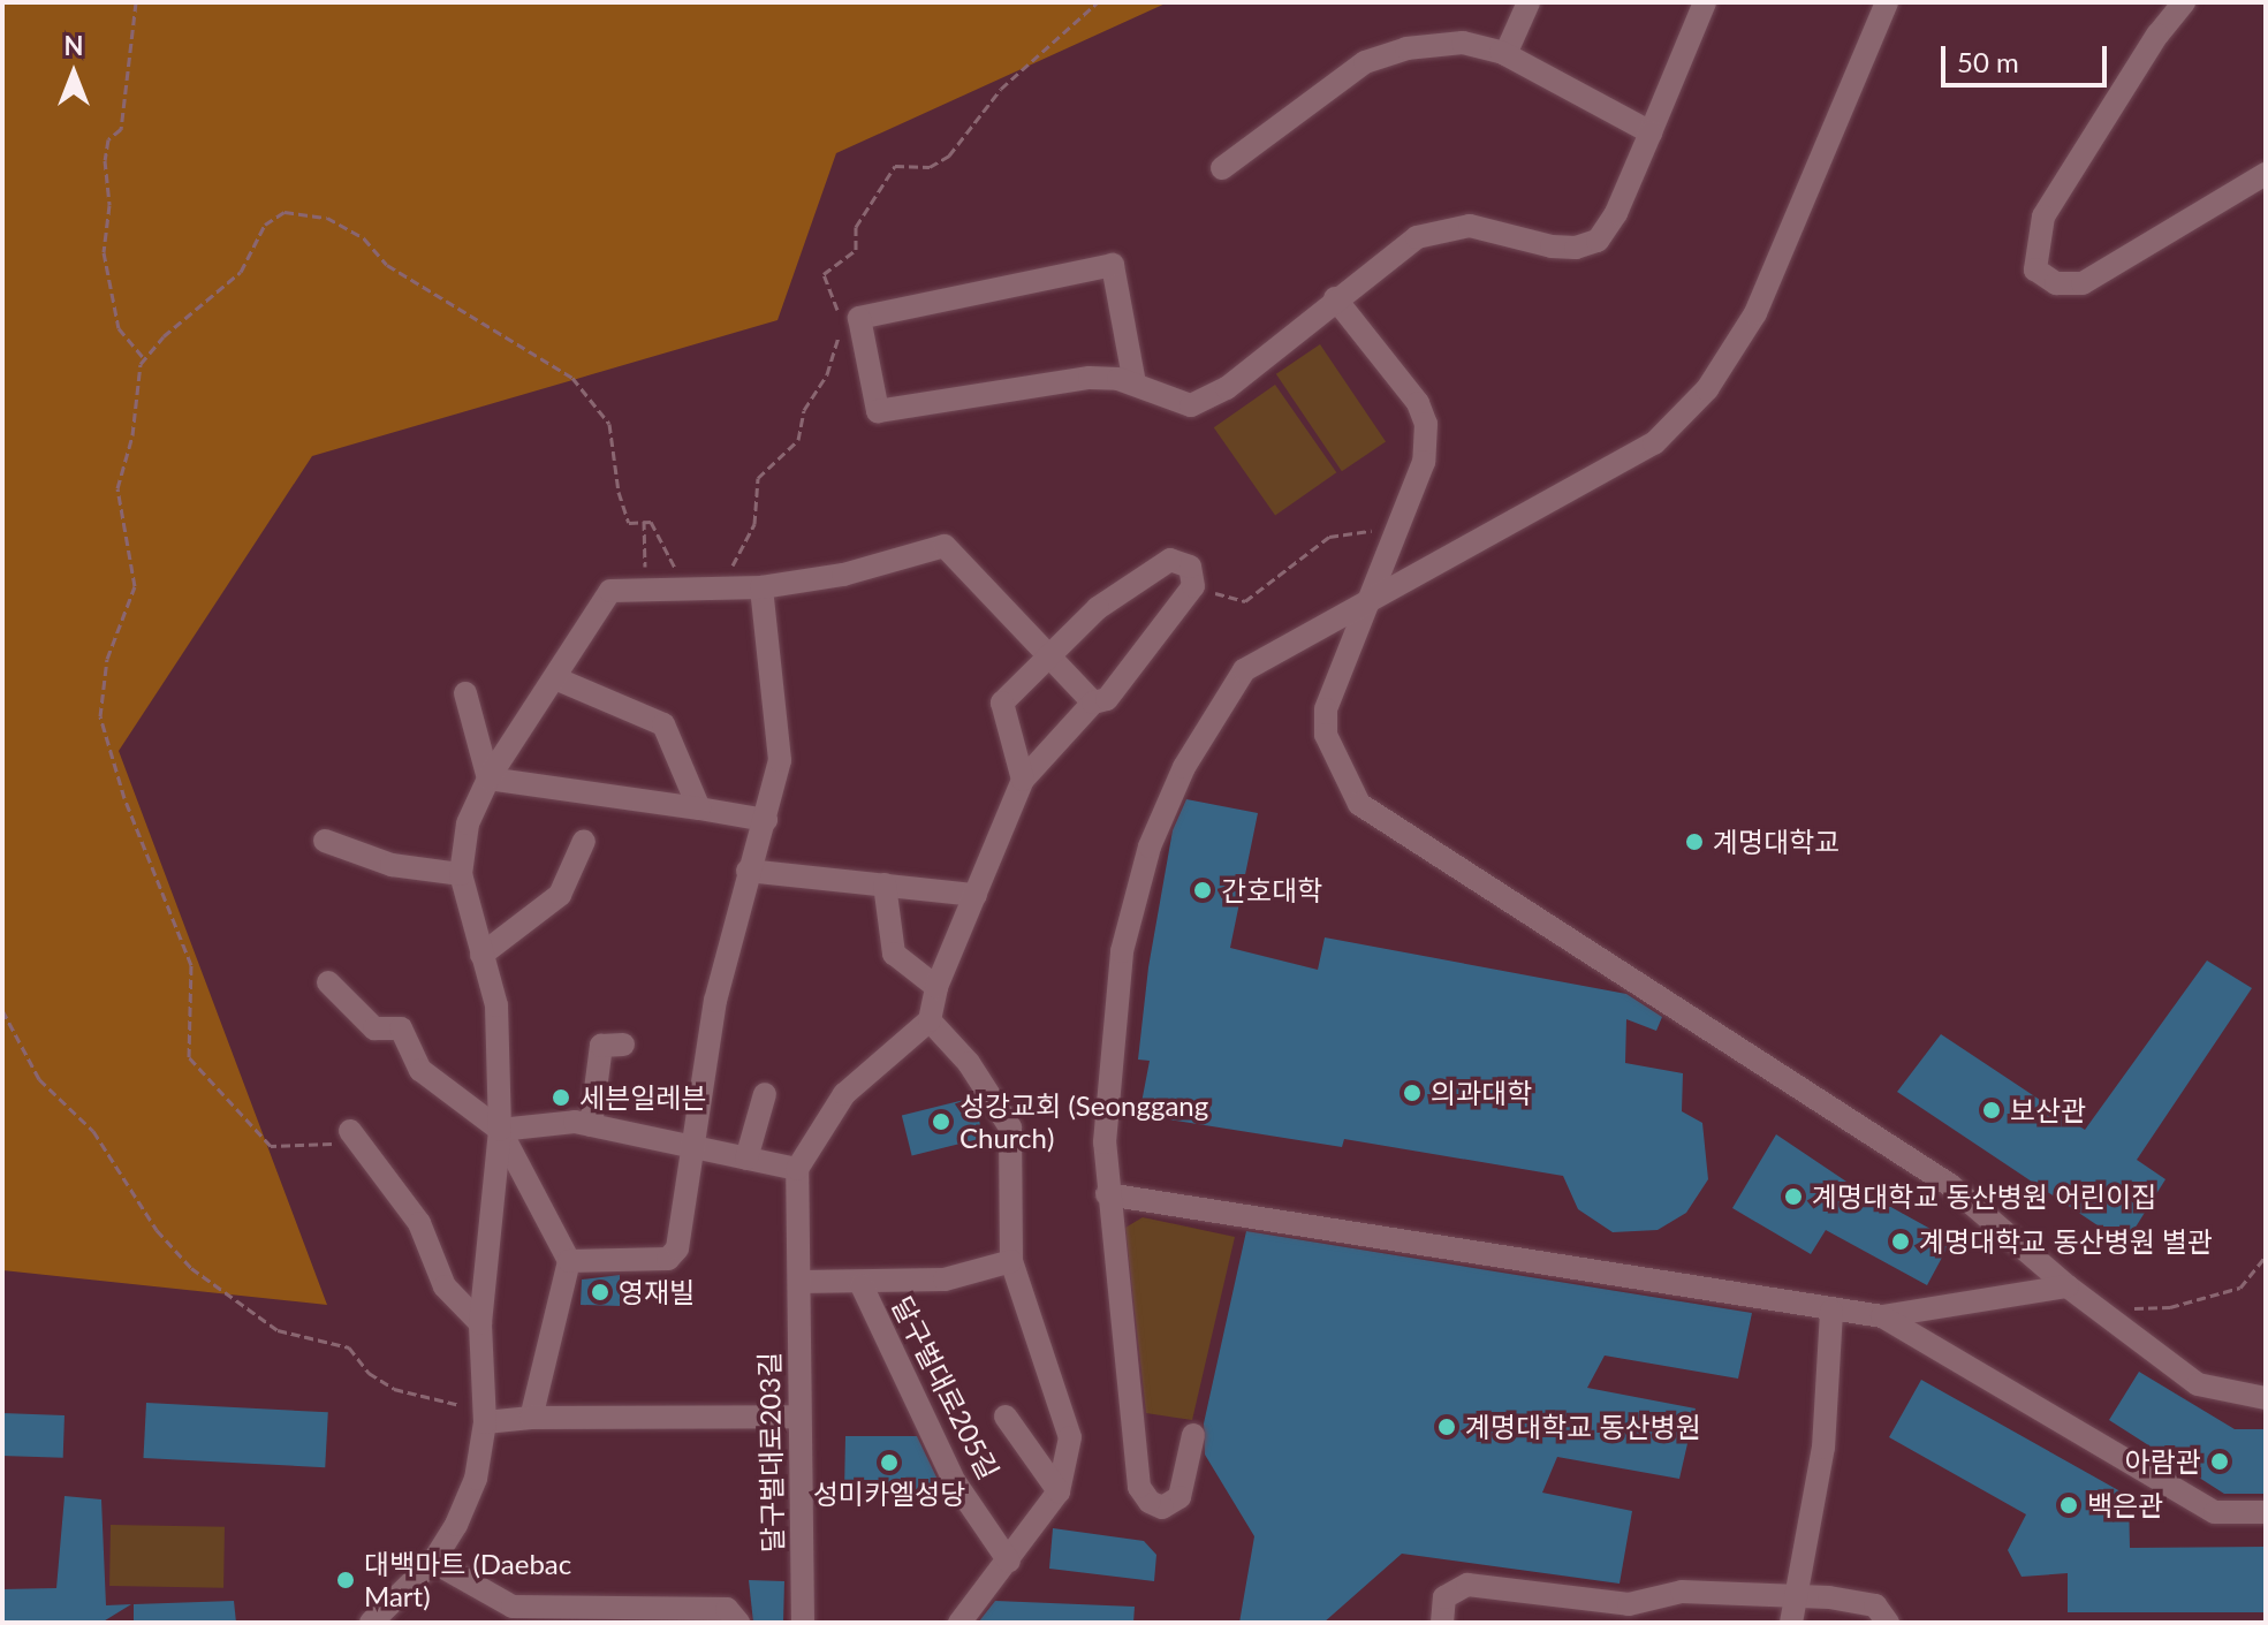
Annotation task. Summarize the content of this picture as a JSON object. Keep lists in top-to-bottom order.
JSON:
{
  "streets": {
    "street": ["달구벌대로205길", "달구벌대로203길"]
  },
  "places": [
    "계명대학교",
    "간호대학",
    "의과대학",
    "세븐일레븐",
    "보산관",
    "성강교회 (Seonggang Church)",
    "계명대학교 동산병원 어린이집",
    "계명대학교 동산병원 별관",
    "영재빌",
    "계명대학교 동산병원",
    "아람관",
    "성미카엘성당",
    "백은관",
    "대백마트 (Daebac Mart)"
  ],
  "scale_bar": "50 m",
  "north": "top"
}
